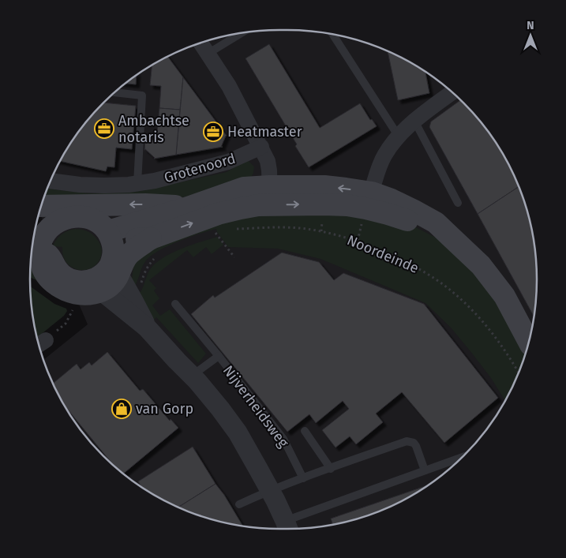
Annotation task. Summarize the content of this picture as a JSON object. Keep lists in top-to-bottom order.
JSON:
{
  "streets": {
    "street": ["Grotenoord"],
    "lane": ["Nijverheidsweg"],
    "path": ["Noordeinde"]
  },
  "places": {
    "office": ["Ambachtse notaris", "Heatmaster"],
    "shop": ["van Gorp"]
  },
  "north": "top"
}
